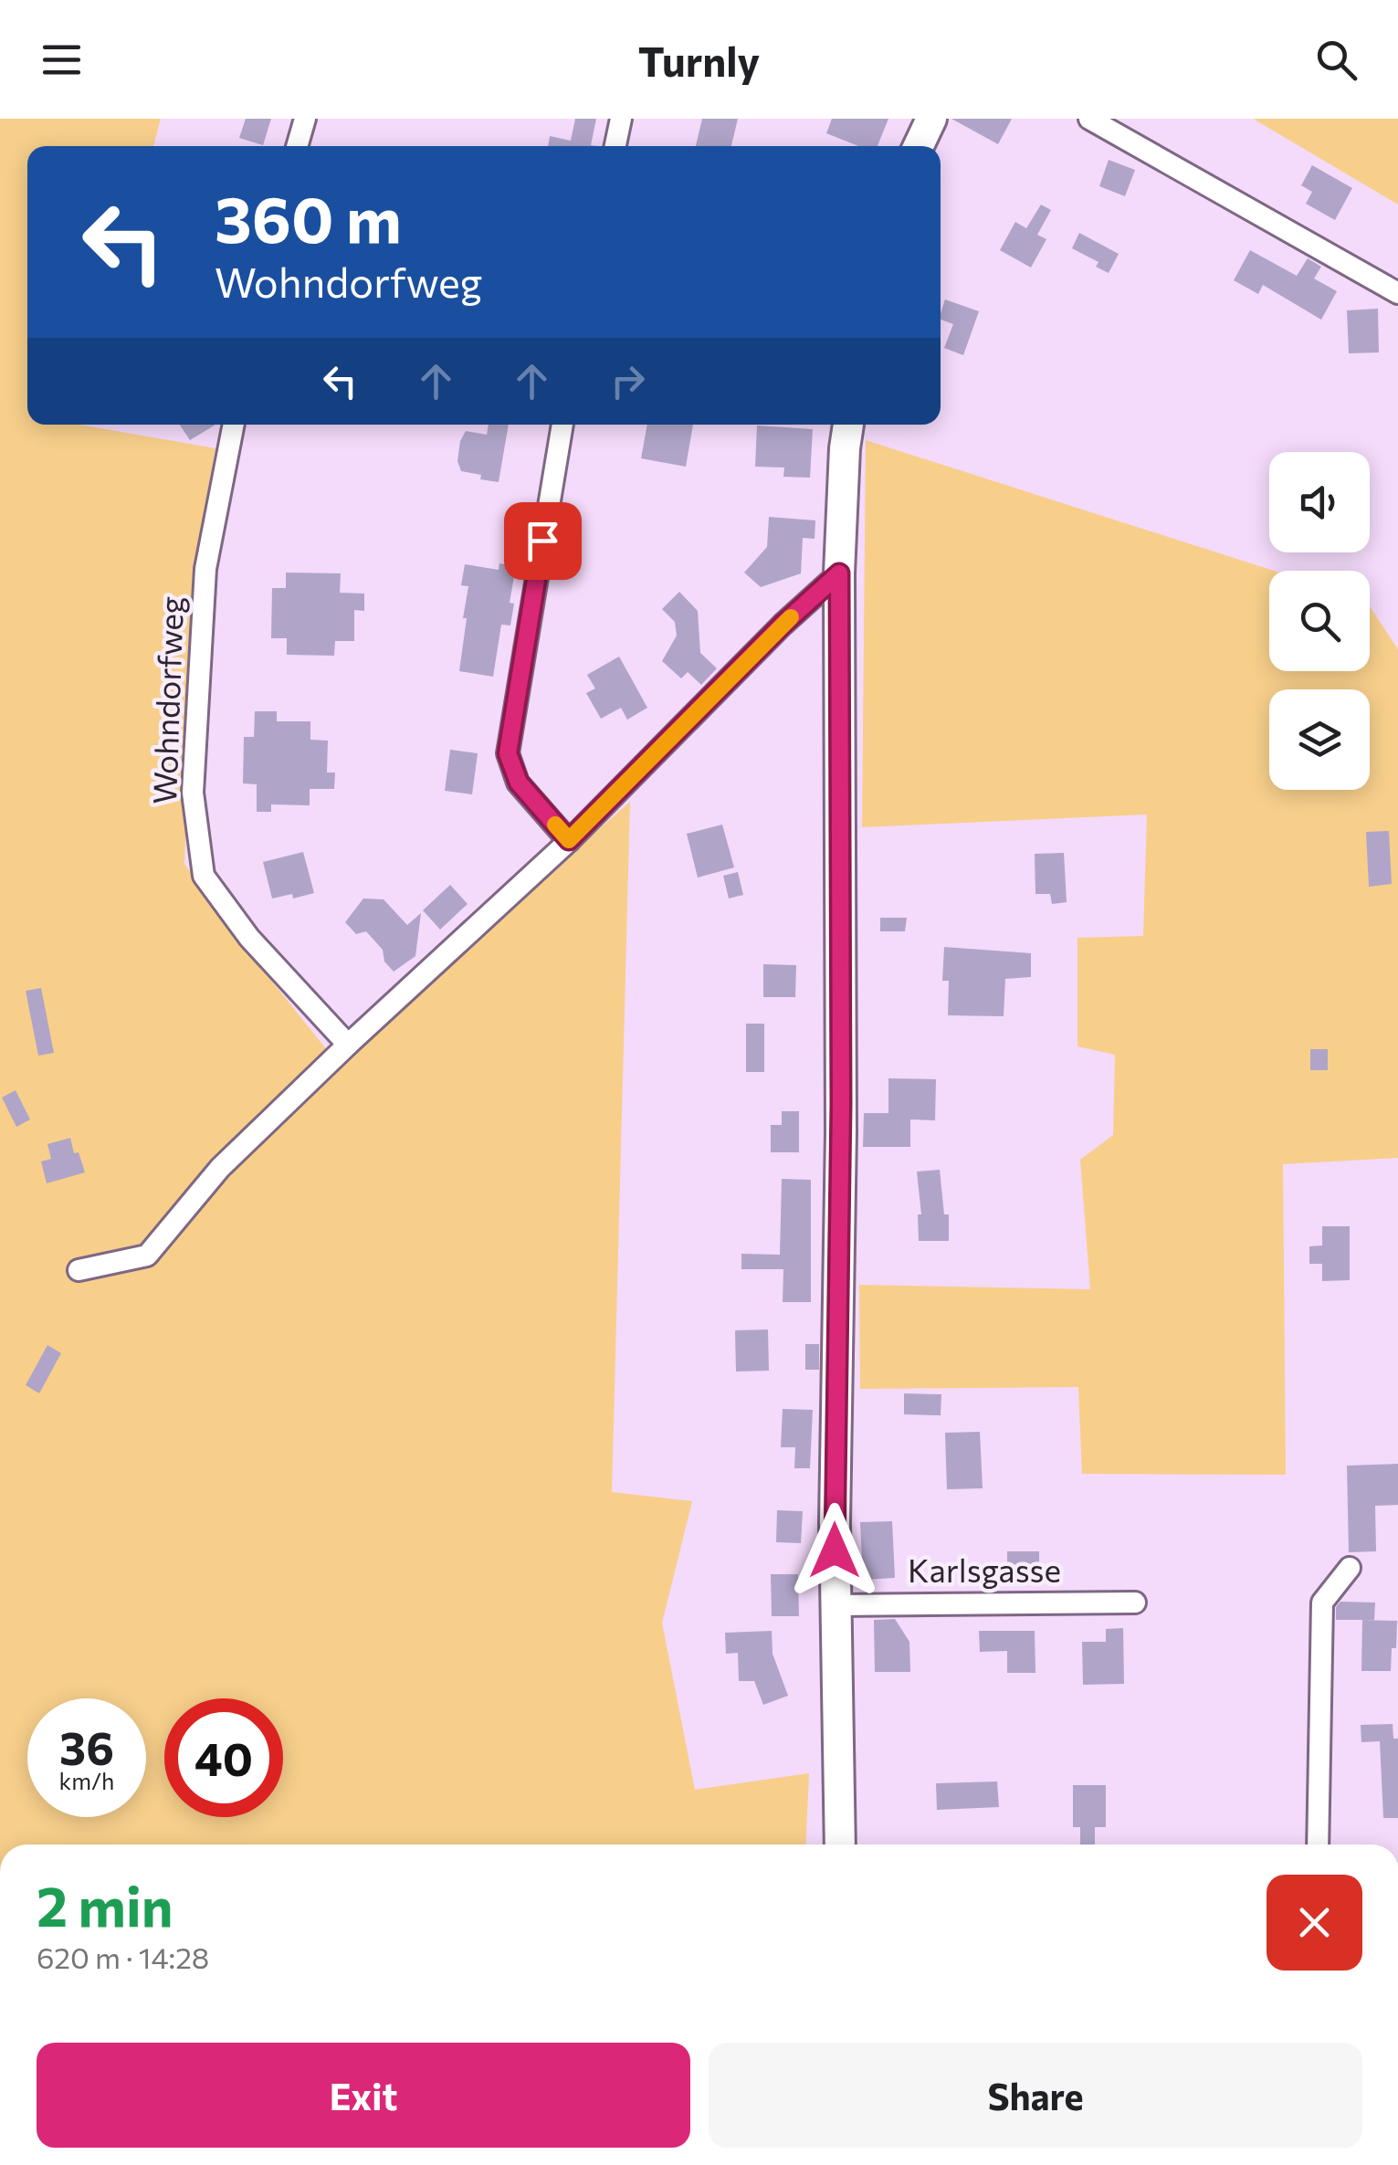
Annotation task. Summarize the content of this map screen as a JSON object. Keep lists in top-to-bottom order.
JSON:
{
  "streets": {
    "street": ["Wohndorfweg", "Karlsgasse"]
  },
  "page": {
    "header": "Turnly",
    "turn": ["360 m", "Wohndorfweg"],
    "speed": "36 km/h",
    "limit": "40",
    "heading": ["2 min", "620 m · 14:28"],
    "buttons": ["Exit", "Share"]
  }
}
